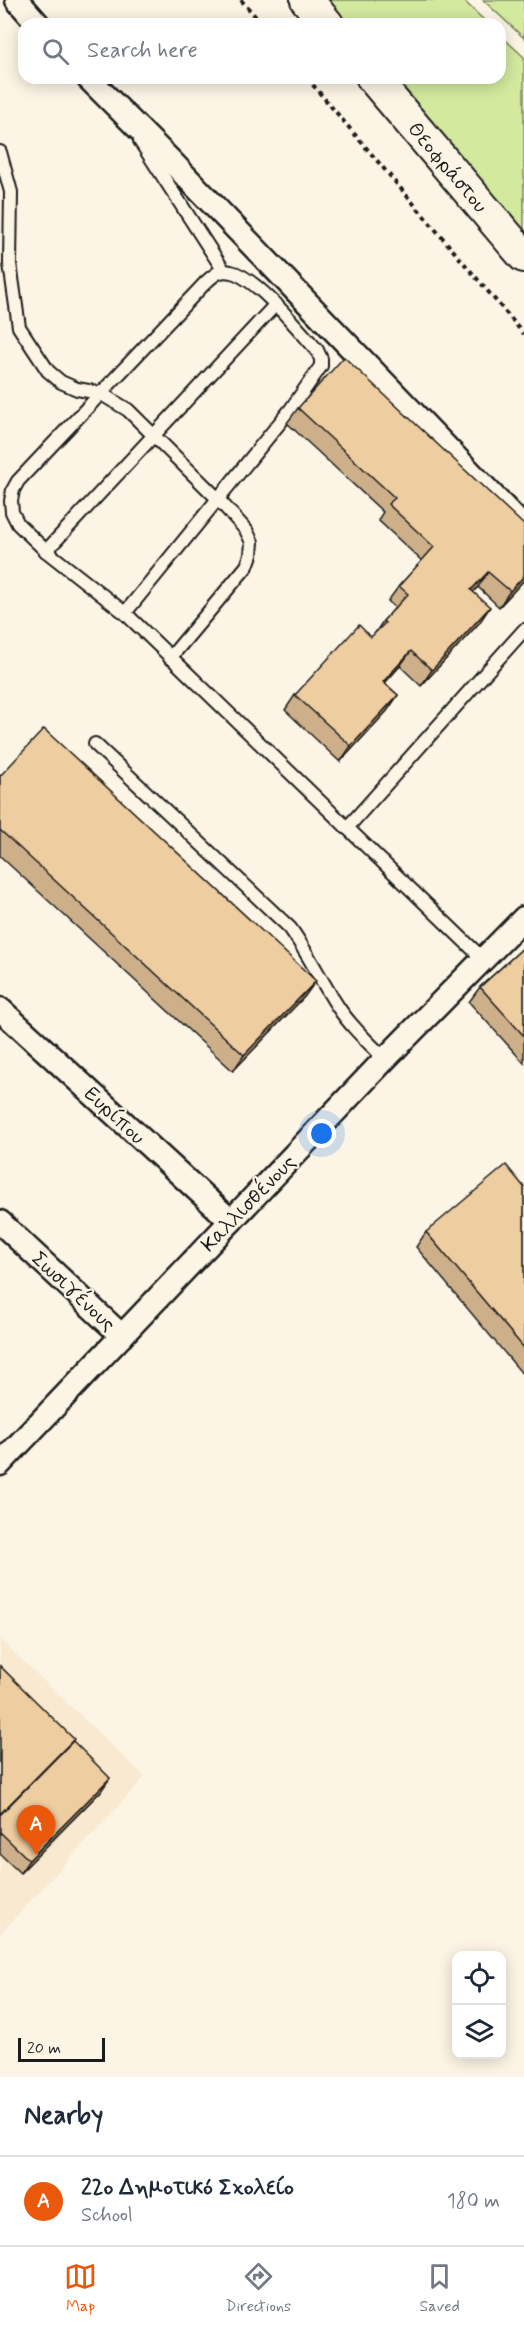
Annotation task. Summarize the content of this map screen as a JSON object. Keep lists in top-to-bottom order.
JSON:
{
  "streets": {
    "street": [
      "Θεοφράστου",
      "Ευρίπου",
      "Καλλισθένους",
      "Σωσιγένους"
    ]
  },
  "crossings": [
    ["Ευρίπου", "Καλλισθένους"],
    ["Καλλισθένους", "Σωσιγένους"]
  ],
  "scale_bar": "20 m",
  "page": {
    "search": "Search here",
    "pins": "A",
    "scale": "20 m",
    "heading": "Nearby",
    "list": [
      {
        "mark": "A",
        "name": "22ο Δημοτικό Σχολείο",
        "note": "School",
        "value": "180 m"
      }
    ],
    "nav": ["Map", "Directions", "Saved"]
  }
}
